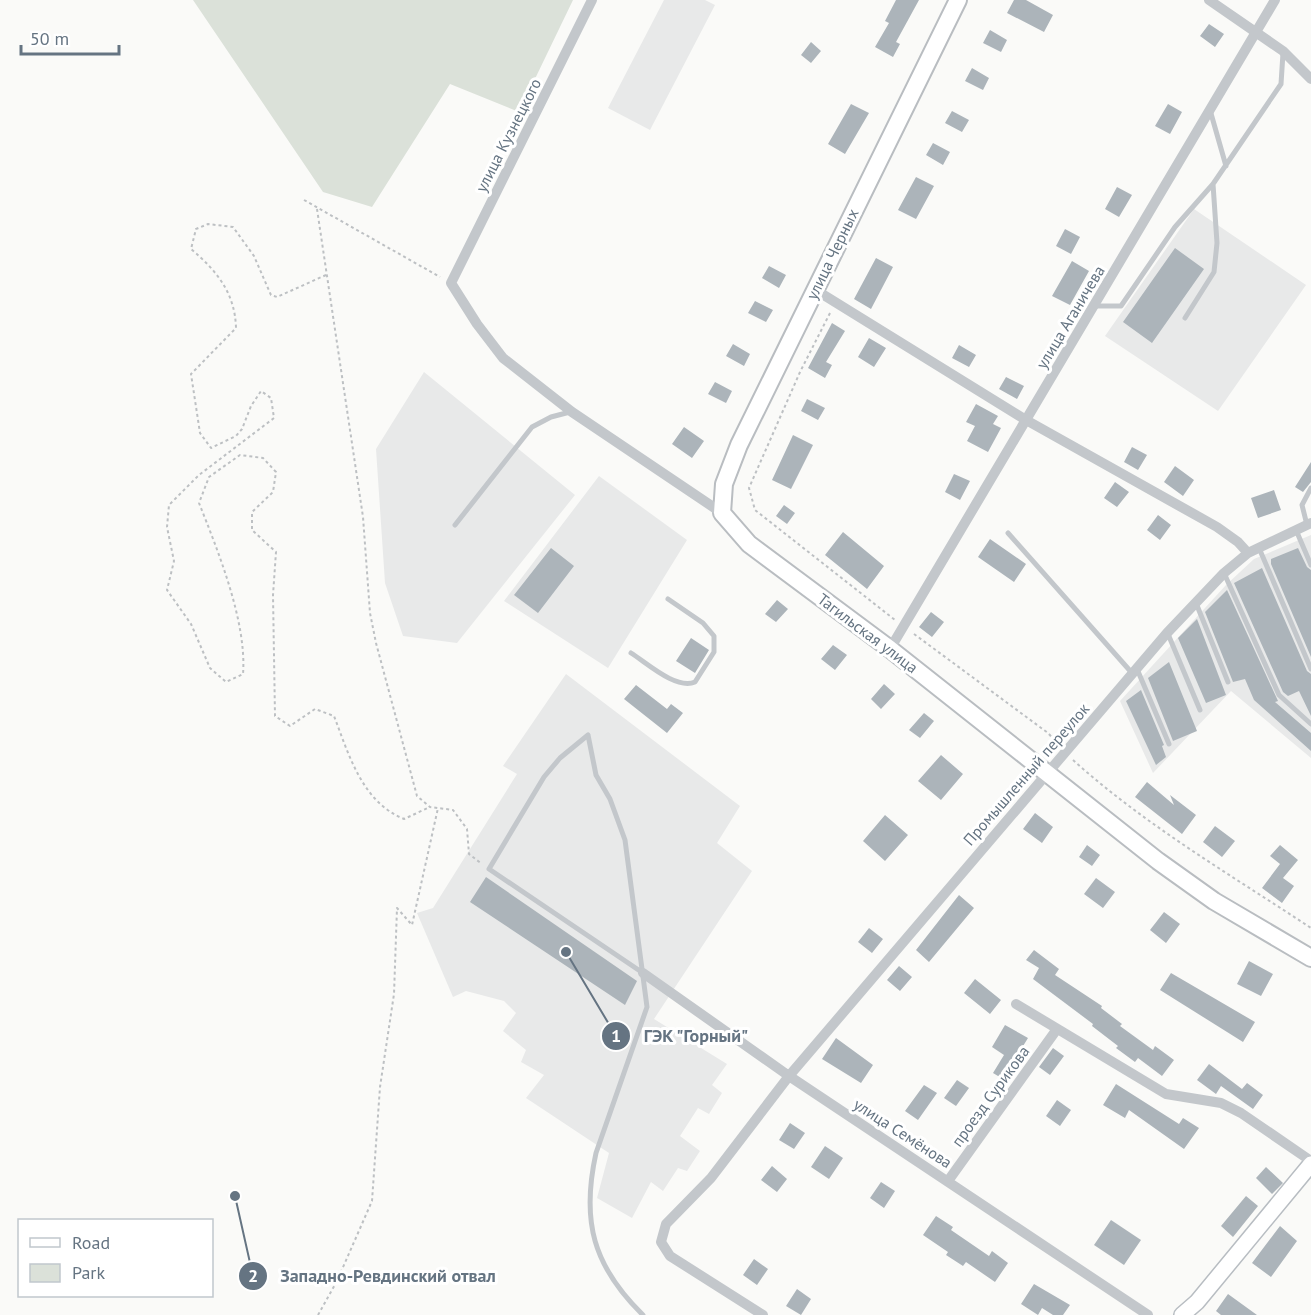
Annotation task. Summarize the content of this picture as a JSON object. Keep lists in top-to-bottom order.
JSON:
{
  "streets": {
    "main road": ["улица Черных", "Тагильская улица"],
    "street": [
      "улица Кузнецкого",
      "улица Аганичева",
      "Промышленный переулок",
      "проезд Сурикова",
      "улица Семёнова"
    ]
  },
  "crossings": [
    ["улица Кузнецкого", "Тагильская улица"],
    ["улица Черных", "Тагильская улица"],
    ["улица Аганичева", "Тагильская улица"],
    ["Тагильская улица", "Промышленный переулок"],
    ["Промышленный переулок", "улица Семёнова"],
    ["проезд Сурикова", "улица Семёнова"]
  ],
  "places": ["ГЭК \"Горный\"", "Западно-Ревдинский отвал"],
  "legend": ["Road", "Park"],
  "scale_bar": "50 m"
}
